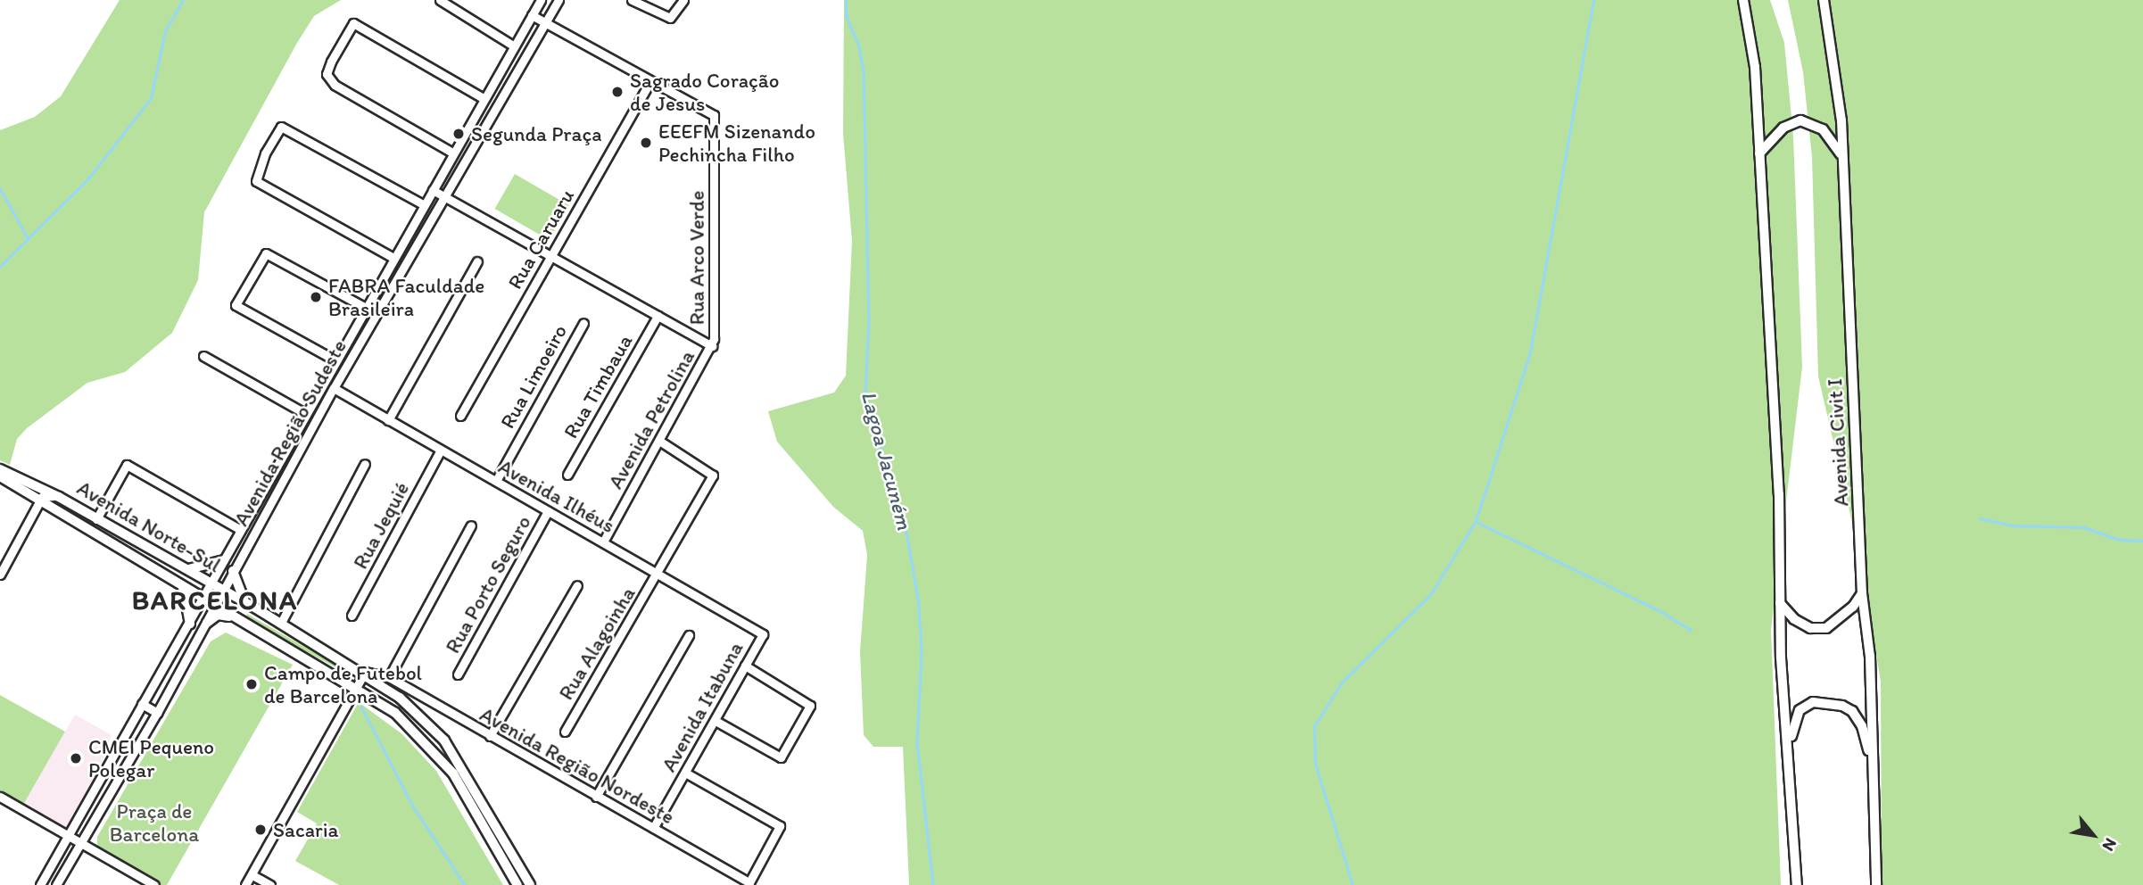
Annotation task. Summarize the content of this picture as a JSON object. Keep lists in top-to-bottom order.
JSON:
{
  "streets": {
    "main road": ["Avenida Civit I", "Avenida Norte-Sul"],
    "street": [
      "Rua Caruaru",
      "Rua Arco Verde",
      "Rua Limoeiro",
      "Rua Timbaua",
      "Avenida Petrolina",
      "Avenida Região Sudeste",
      "Avenida Ilhéus",
      "Rua Jequié",
      "Rua Porto Seguro",
      "Rua Alagoinha",
      "Avenida Itabuna",
      "Avenida Região Nordeste"
    ]
  },
  "crossings": [
    ["Rua Caruaru", "Rua Arco Verde"],
    ["Rua Arco Verde", "Avenida Petrolina"],
    ["Rua Arco Verde", "Avenida Região Sudeste"],
    ["Rua Limoeiro", "Avenida Ilhéus"],
    ["Avenida Petrolina", "Avenida Ilhéus"],
    ["Avenida Petrolina", "Rua Alagoinha"],
    ["Avenida Região Sudeste", "Avenida Ilhéus"],
    ["Avenida Região Sudeste", "Avenida Norte-Sul"],
    ["Avenida Ilhéus", "Rua Jequié"],
    ["Avenida Ilhéus", "Rua Porto Seguro"],
    ["Avenida Ilhéus", "Rua Alagoinha"],
    ["Avenida Ilhéus", "Avenida Itabuna"],
    ["Avenida Norte-Sul", "Avenida Região Nordeste"],
    ["Avenida Itabuna", "Avenida Região Nordeste"]
  ],
  "districts": ["BARCELONA"],
  "water": ["Lagoa Jacuném"],
  "parks": ["Praça de Barcelona"],
  "places": [
    "Sagrado Coração de Jesus",
    "Segunda Praça",
    "EEEFM Sizenando Pechincha Filho",
    "FABRA Faculdade Brasileira",
    "Campo de Futebol de Barcelona",
    "CMEI Pequeno Polegar",
    "Sacaria"
  ],
  "north": "bottom right"
}
